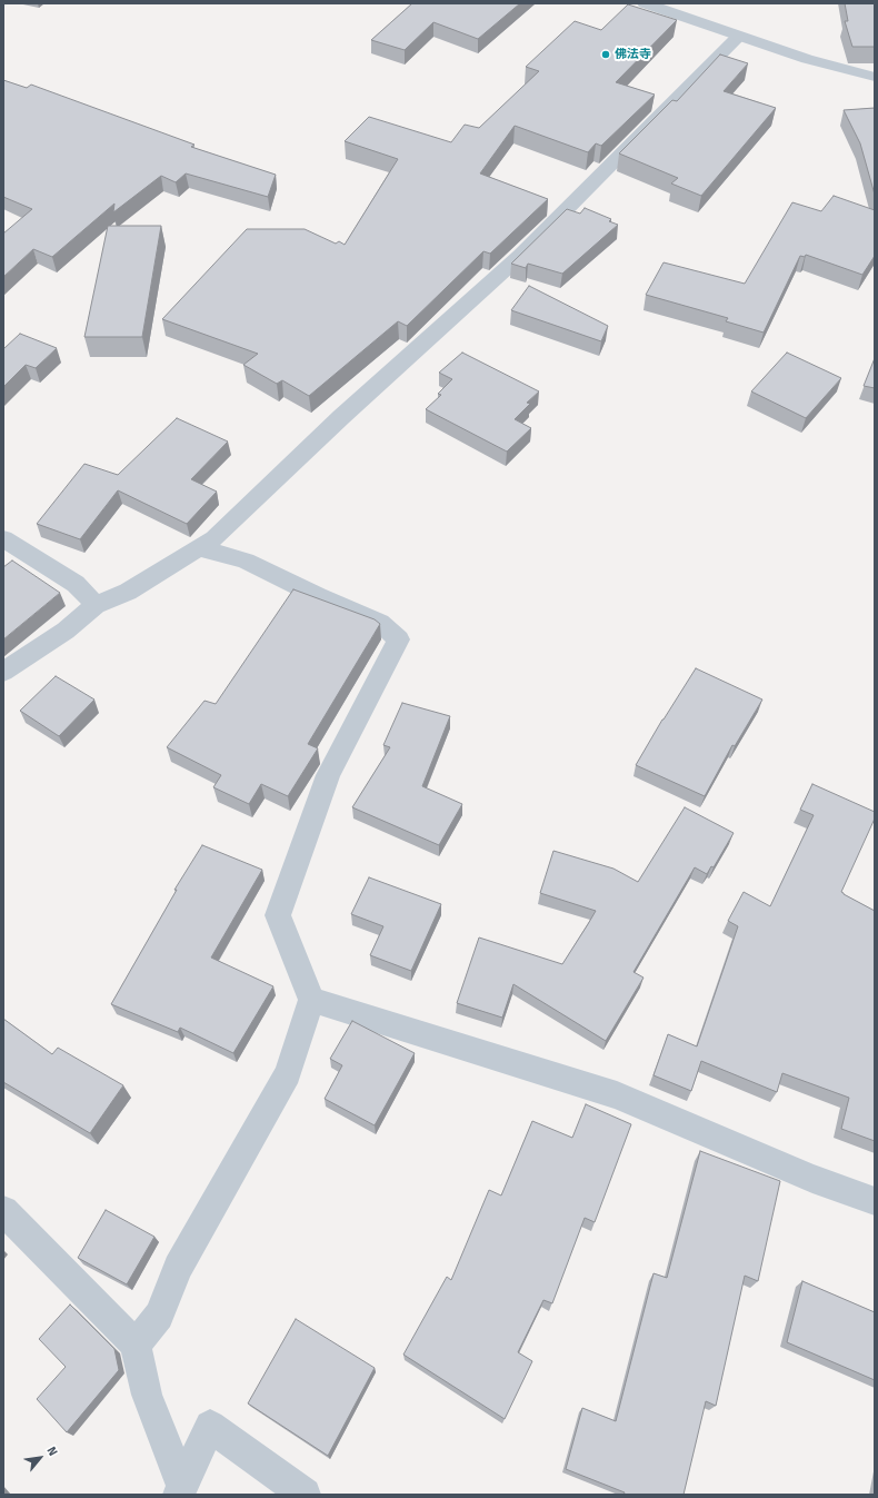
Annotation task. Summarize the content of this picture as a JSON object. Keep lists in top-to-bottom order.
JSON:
{
  "places": ["佛法寺"],
  "north": "top right"
}
